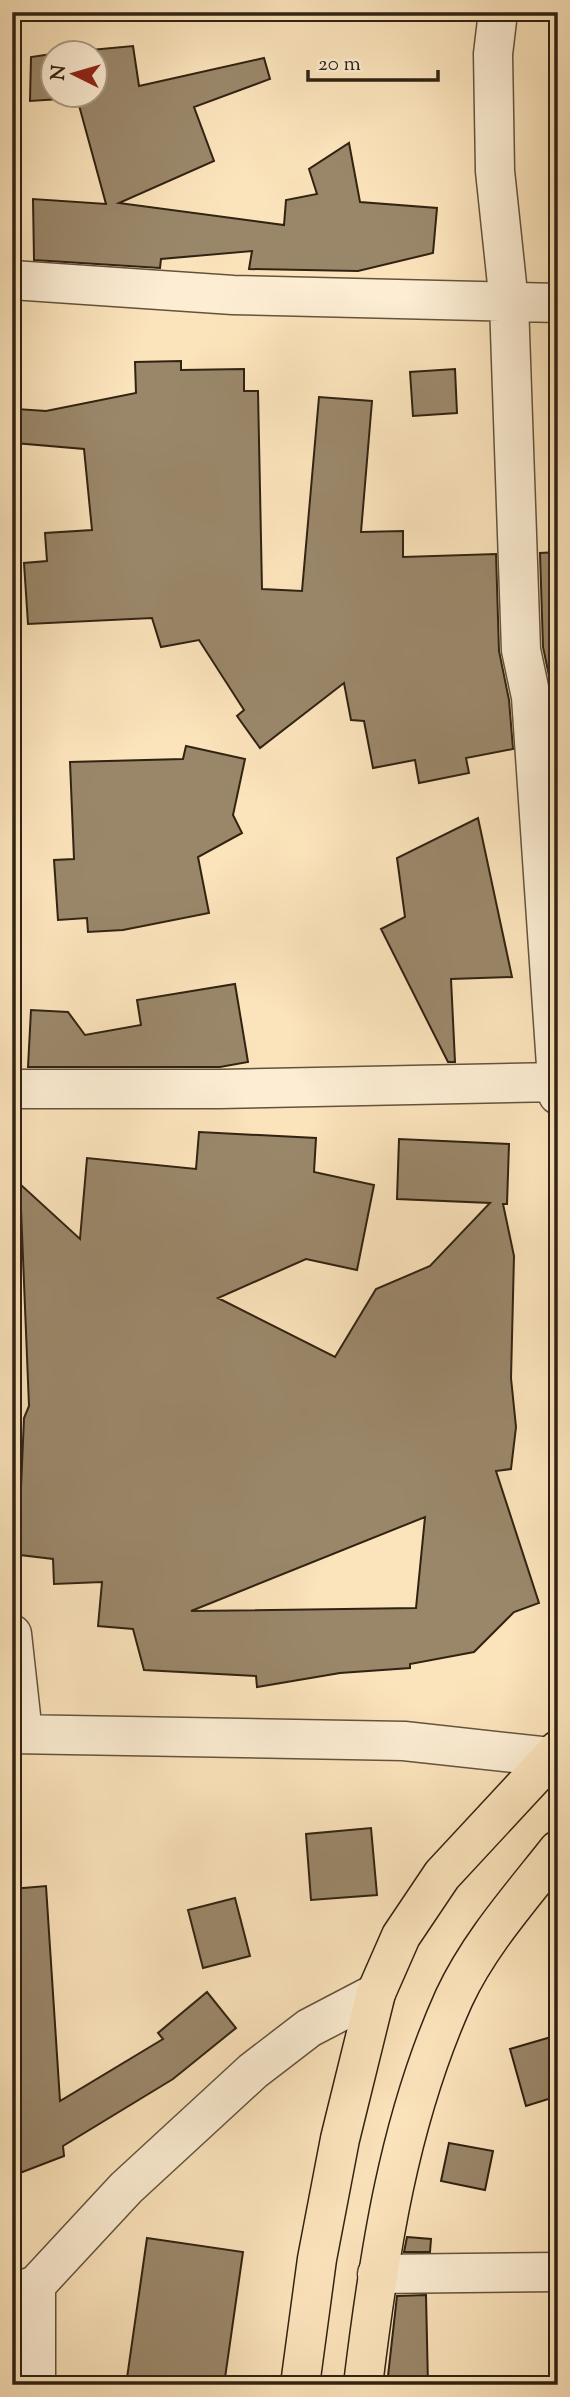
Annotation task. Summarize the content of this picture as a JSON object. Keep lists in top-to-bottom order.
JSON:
{
  "scale_bar": "20 m",
  "north": "left"
}
